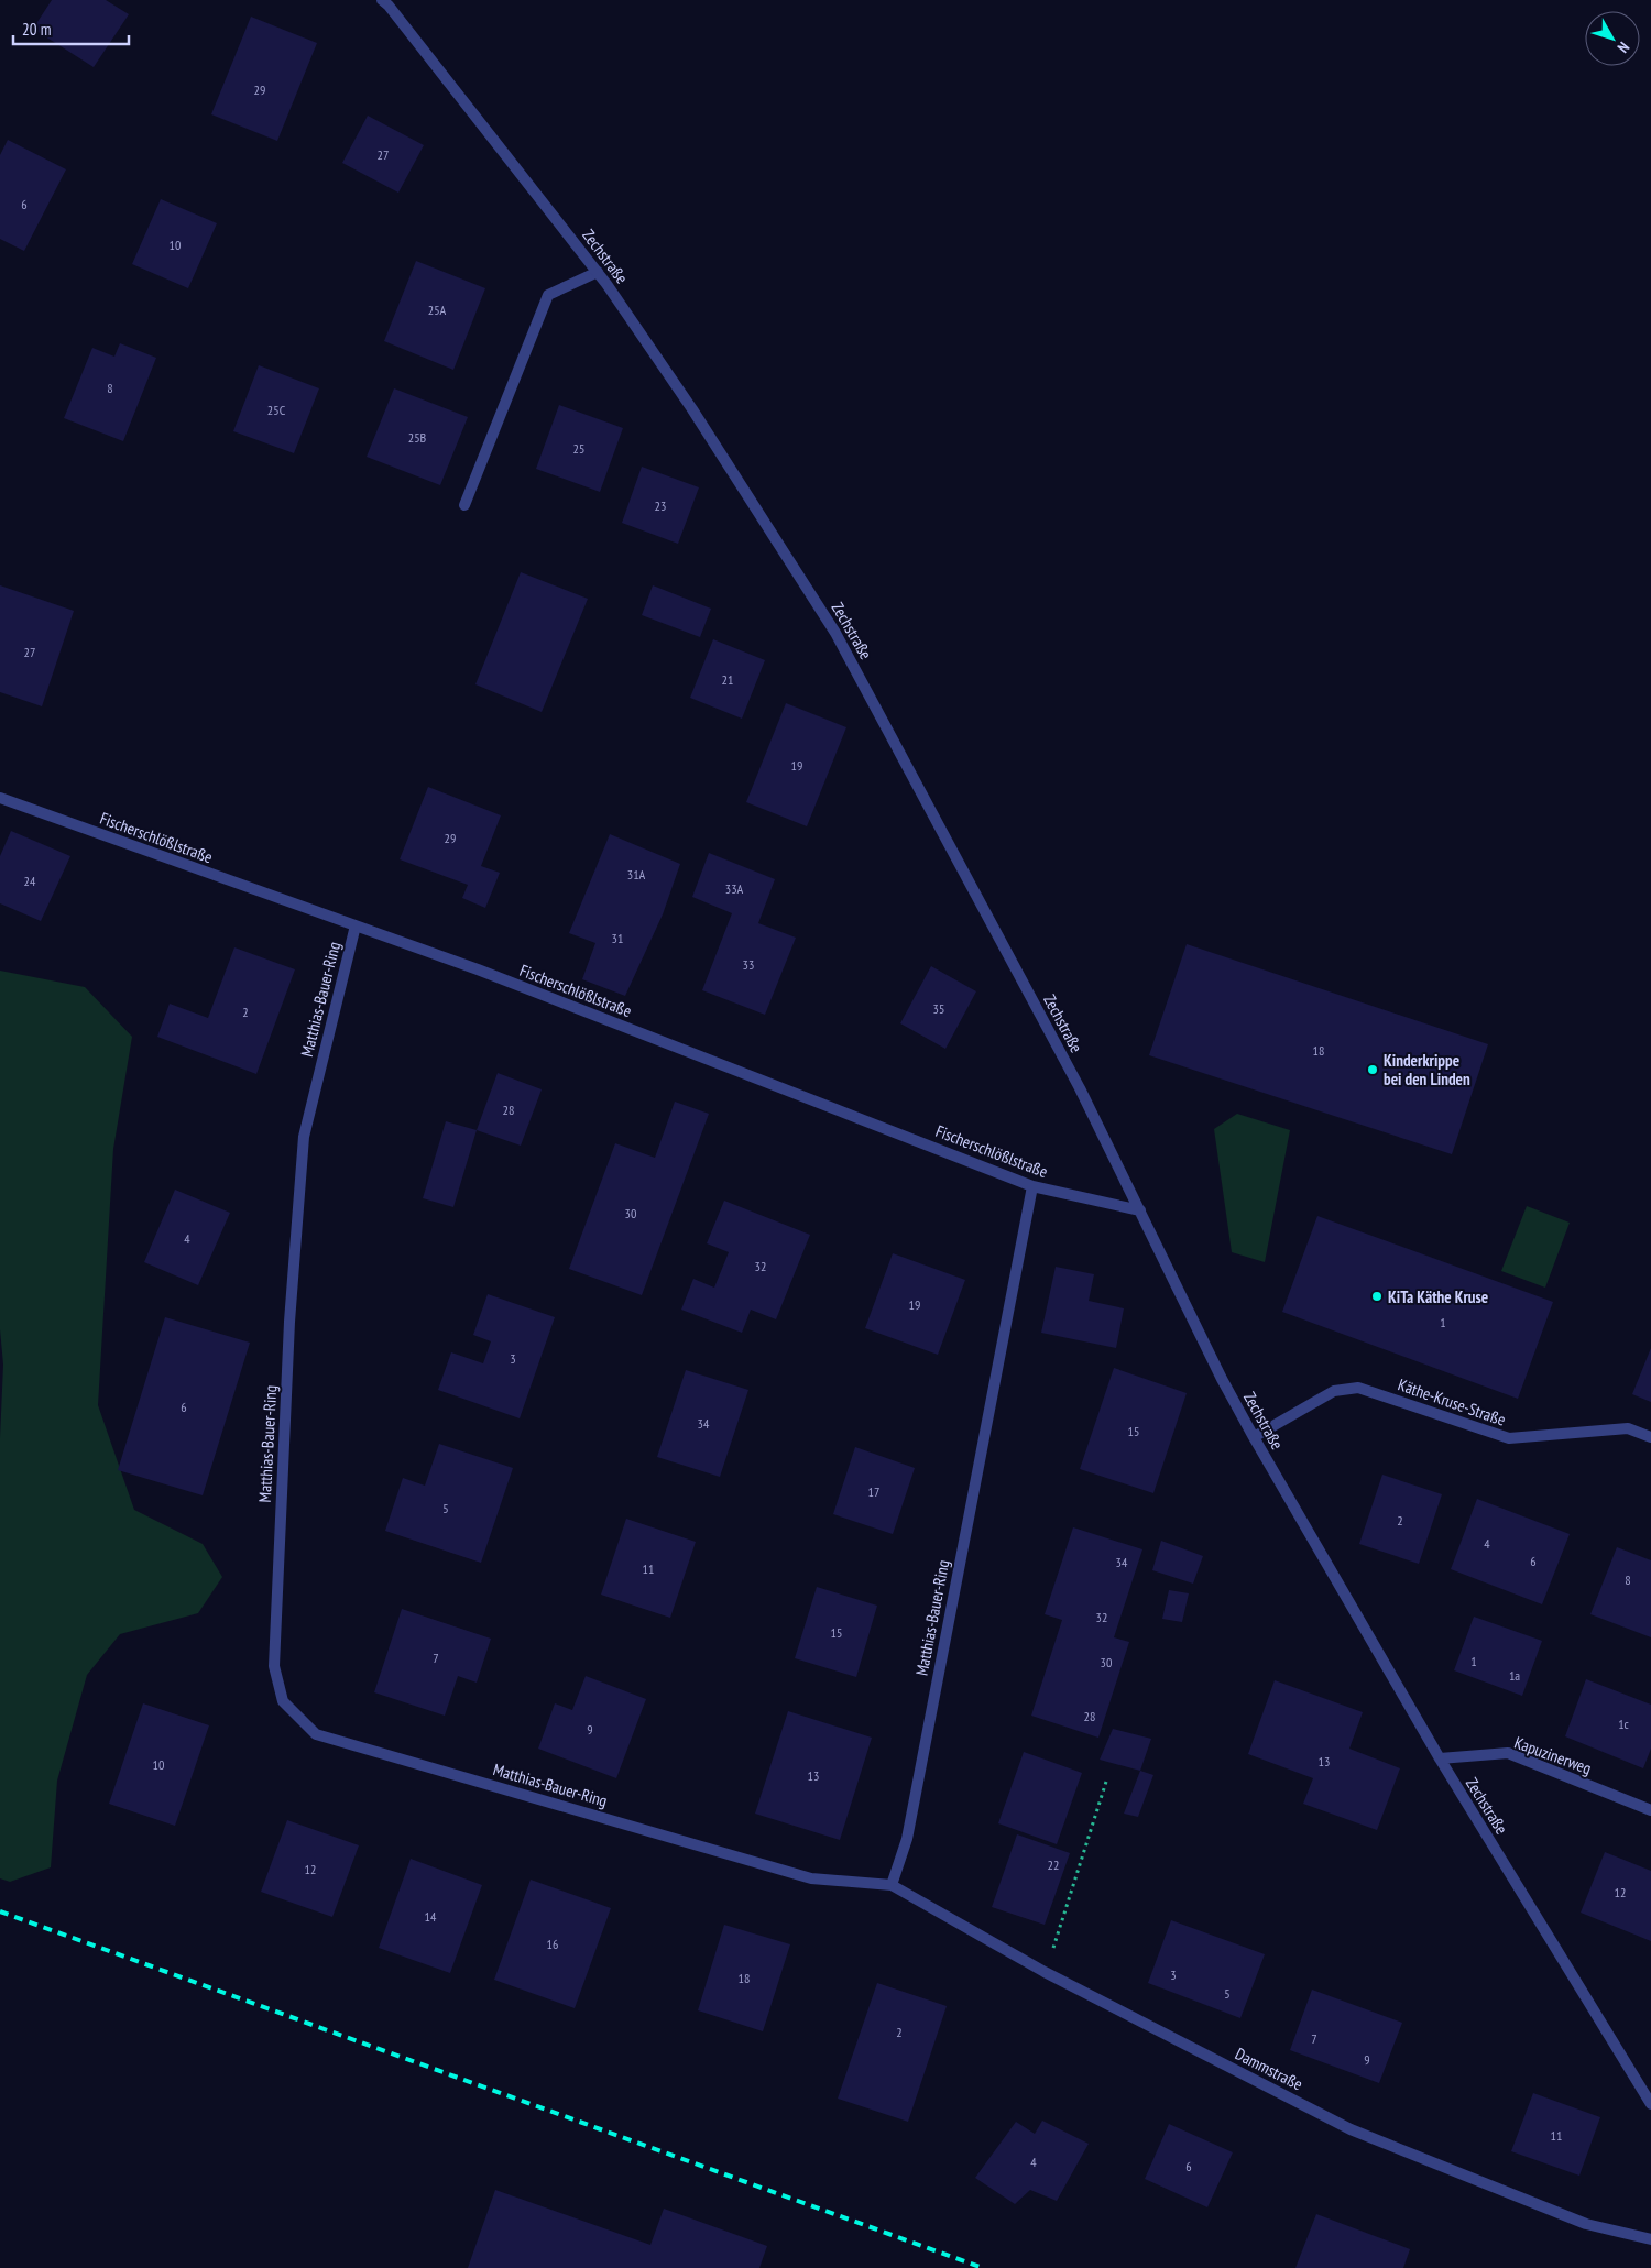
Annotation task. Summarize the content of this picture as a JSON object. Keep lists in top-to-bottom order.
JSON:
{
  "streets": {
    "street": [
      "Zechstraße",
      "Fischerschlößlstraße",
      "Matthias-Bauer-Ring",
      "Käthe-Kruse-Straße",
      "Kapuzinerweg",
      "Dammstraße"
    ]
  },
  "crossings": [
    ["Zechstraße", "Fischerschlößlstraße"],
    ["Zechstraße", "Käthe-Kruse-Straße"],
    ["Zechstraße", "Kapuzinerweg"],
    ["Fischerschlößlstraße", "Matthias-Bauer-Ring"],
    ["Matthias-Bauer-Ring", "Dammstraße"]
  ],
  "places": ["Kinderkrippe bei den Linden", "KiTa Käthe Kruse"],
  "house_numbers": [
    "29",
    "27",
    "6",
    "10",
    "25A",
    "8",
    "25C",
    "25B",
    "25",
    "23",
    "27",
    "21",
    "19",
    "29",
    "31A",
    "24",
    "33A",
    "31",
    "33",
    "35",
    "2",
    "18",
    "28",
    "30",
    "4",
    "32",
    "19",
    "1",
    "3",
    "6",
    "34",
    "15",
    "17",
    "5",
    "2",
    "4",
    "6",
    "34",
    "11",
    "8",
    "32",
    "15",
    "7",
    "1",
    "30",
    "1a",
    "28",
    "1c",
    "9",
    "13",
    "10",
    "13",
    "22",
    "12",
    "12",
    "14",
    "16",
    "3",
    "18",
    "5",
    "2",
    "7",
    "9",
    "11",
    "4",
    "6"
  ],
  "scale_bar": "20 m",
  "north": "bottom right"
}
